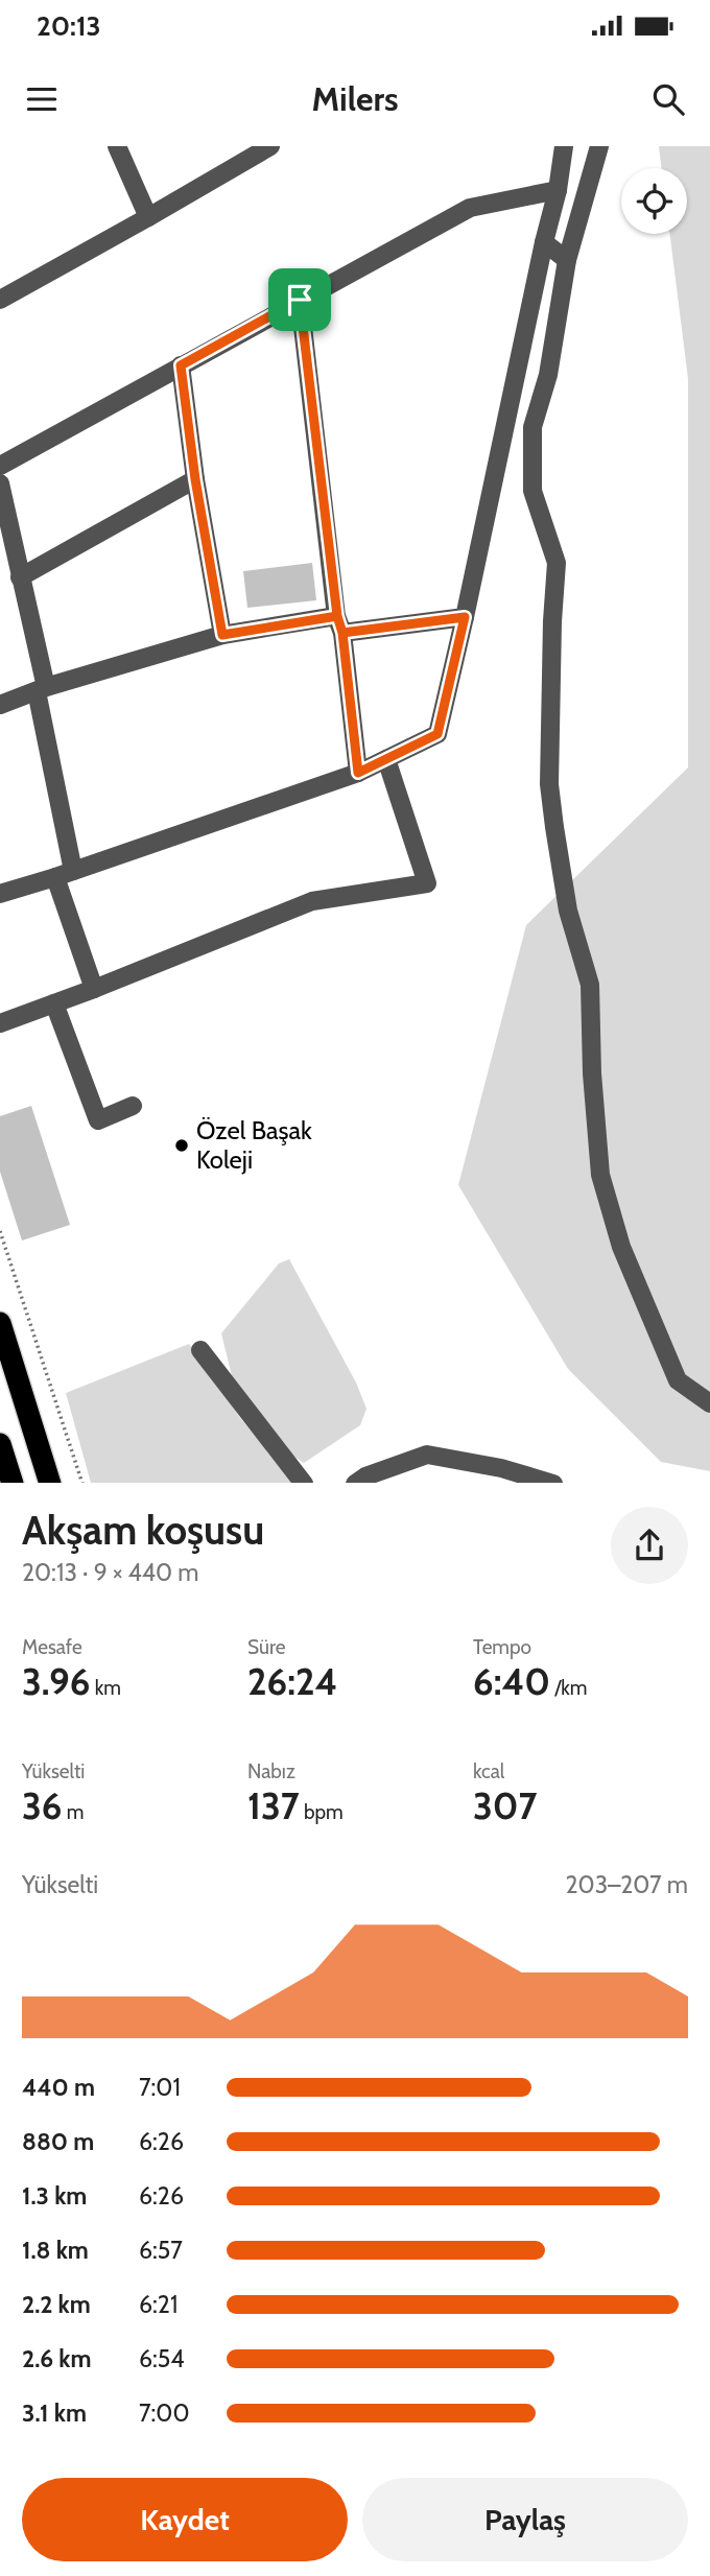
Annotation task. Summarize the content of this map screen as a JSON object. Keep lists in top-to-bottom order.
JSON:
{
  "places": ["Özel Başak Koleji"],
  "page": {
    "status": "20:13",
    "header": "Milers",
    "heading": ["Akşam koşusu", "20:13 · 9 × 440 m"],
    "stats": [
      ["Mesafe", "3.96 km"],
      ["Süre", "26:24"],
      ["Tempo", "6:40 /km"],
      ["Yükselti", "36 m"],
      ["Nabız", "137 bpm"],
      ["kcal", "307"]
    ],
    "chart": ["Yükselti", "203–207 m"],
    "list": [
      {
        "name": "440 m",
        "note": "7:01"
      },
      {
        "name": "880 m",
        "note": "6:26"
      },
      {
        "name": "1.3 km",
        "note": "6:26"
      },
      {
        "name": "1.8 km",
        "note": "6:57"
      },
      {
        "name": "2.2 km",
        "note": "6:21"
      },
      {
        "name": "2.6 km",
        "note": "6:54"
      },
      {
        "name": "3.1 km",
        "note": "7:00"
      }
    ],
    "buttons": ["Kaydet", "Paylaş"]
  }
}
